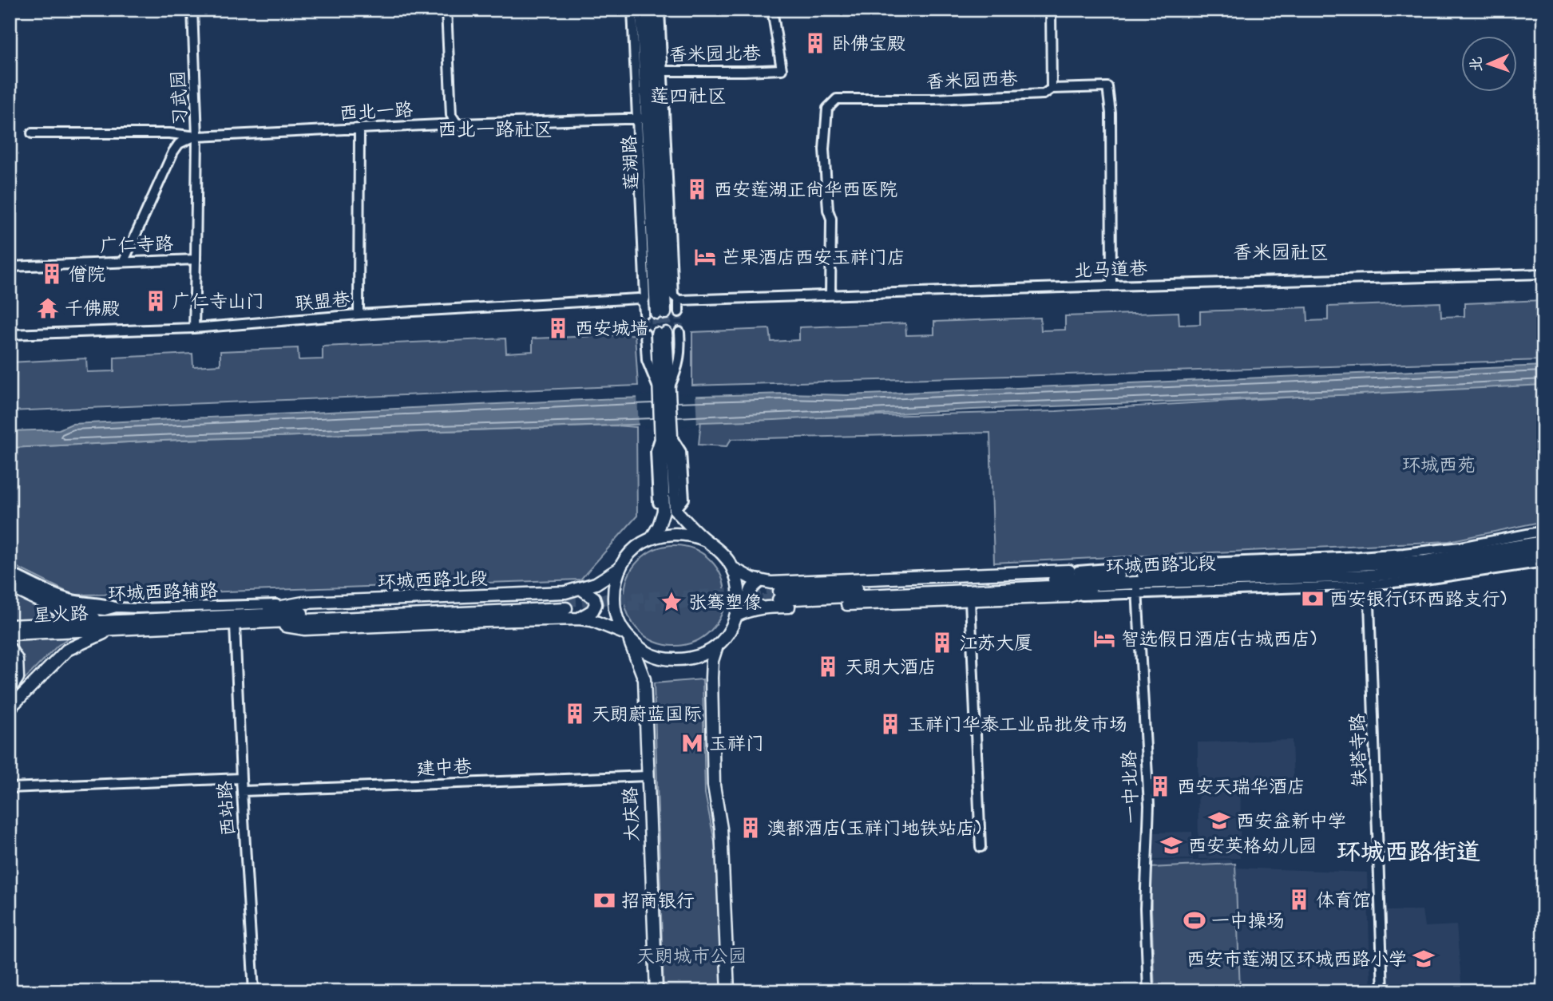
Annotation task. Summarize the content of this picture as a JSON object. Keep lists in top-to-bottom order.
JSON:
{
  "streets": {
    "main road": [
      "莲湖路",
      "环城西路北段",
      "星火路",
      "大庆路"
    ],
    "street": [
      "香米园北巷",
      "香米园西巷",
      "习武园",
      "西北一路",
      "广仁寺路",
      "北马道巷",
      "联盟巷",
      "环城西路辅路",
      "铁塔寺路",
      "建中巷",
      "一中北路",
      "西站路"
    ]
  },
  "crossings": [
    ["香米园北巷", "莲湖路"],
    ["香米园西巷", "北马道巷"],
    ["习武园", "西北一路"],
    ["习武园", "广仁寺路"],
    ["西北一路", "莲湖路"],
    ["广仁寺路", "联盟巷"],
    ["环城西路北段", "环城西路辅路"],
    ["环城西路北段", "星火路"],
    ["环城西路北段", "铁塔寺路"],
    ["环城西路北段", "一中北路"],
    ["环城西路北段", "西站路"],
    ["环城西路北段", "大庆路"],
    ["建中巷", "西站路"],
    ["建中巷", "大庆路"]
  ],
  "districts": [
    "莲四社区",
    "西北一路社区",
    "香米园社区",
    "环城西路街道"
  ],
  "parks": ["环城西苑", "天朗城市公园"],
  "places": {
    "building": [
      "卧佛宝殿",
      "西安莲湖正尚华西医院",
      "僧院",
      "广仁寺山门",
      "西安城墙",
      "江苏大厦",
      "天朗大酒店",
      "天朗蔚蓝国际",
      "玉祥门华泰工业品批发市场",
      "西安天瑞华酒店",
      "澳都酒店(玉祥门地铁站店)",
      "体育馆"
    ],
    "hotel": ["芒果酒店西安玉祥门店", "智选假日酒店(古城西店)"],
    "temple": ["千佛殿"],
    "bank": ["西安银行(环西路支行)", "招商银行"],
    "place": ["张骞塑像"],
    "metro station": ["玉祥门"],
    "school or university": ["西安益新中学", "西安英格幼儿园", "西安市莲湖区环城西路小学"],
    "sports": ["一中操场"]
  },
  "north": "left"
}
